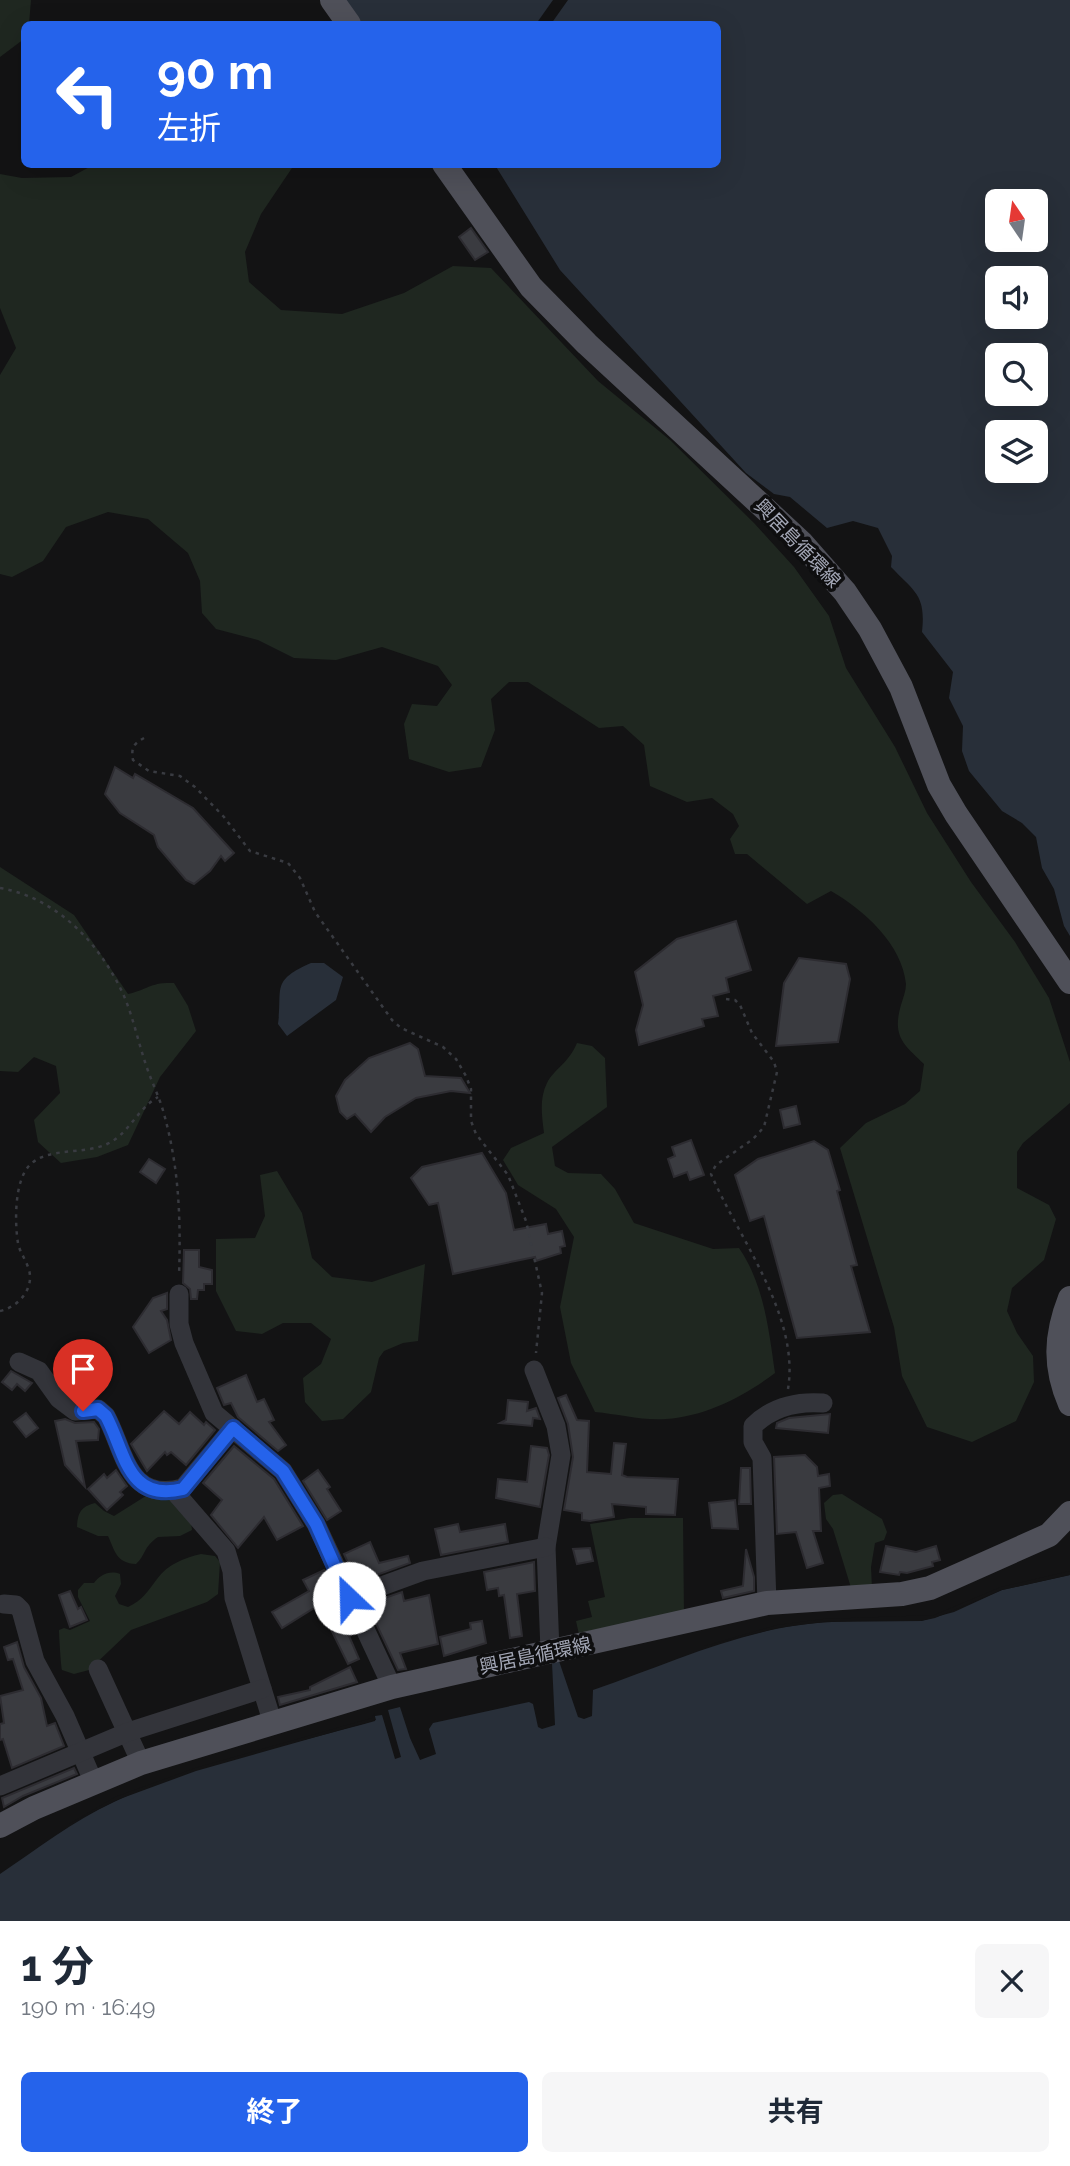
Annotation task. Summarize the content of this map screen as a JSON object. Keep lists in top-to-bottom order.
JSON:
{
  "streets": {
    "main road": ["興居島循環線"]
  },
  "north": "top",
  "page": {
    "turn": ["90 m", "左折"],
    "heading": ["1 分", "190 m · 16:49"],
    "buttons": ["終了", "共有"]
  }
}
